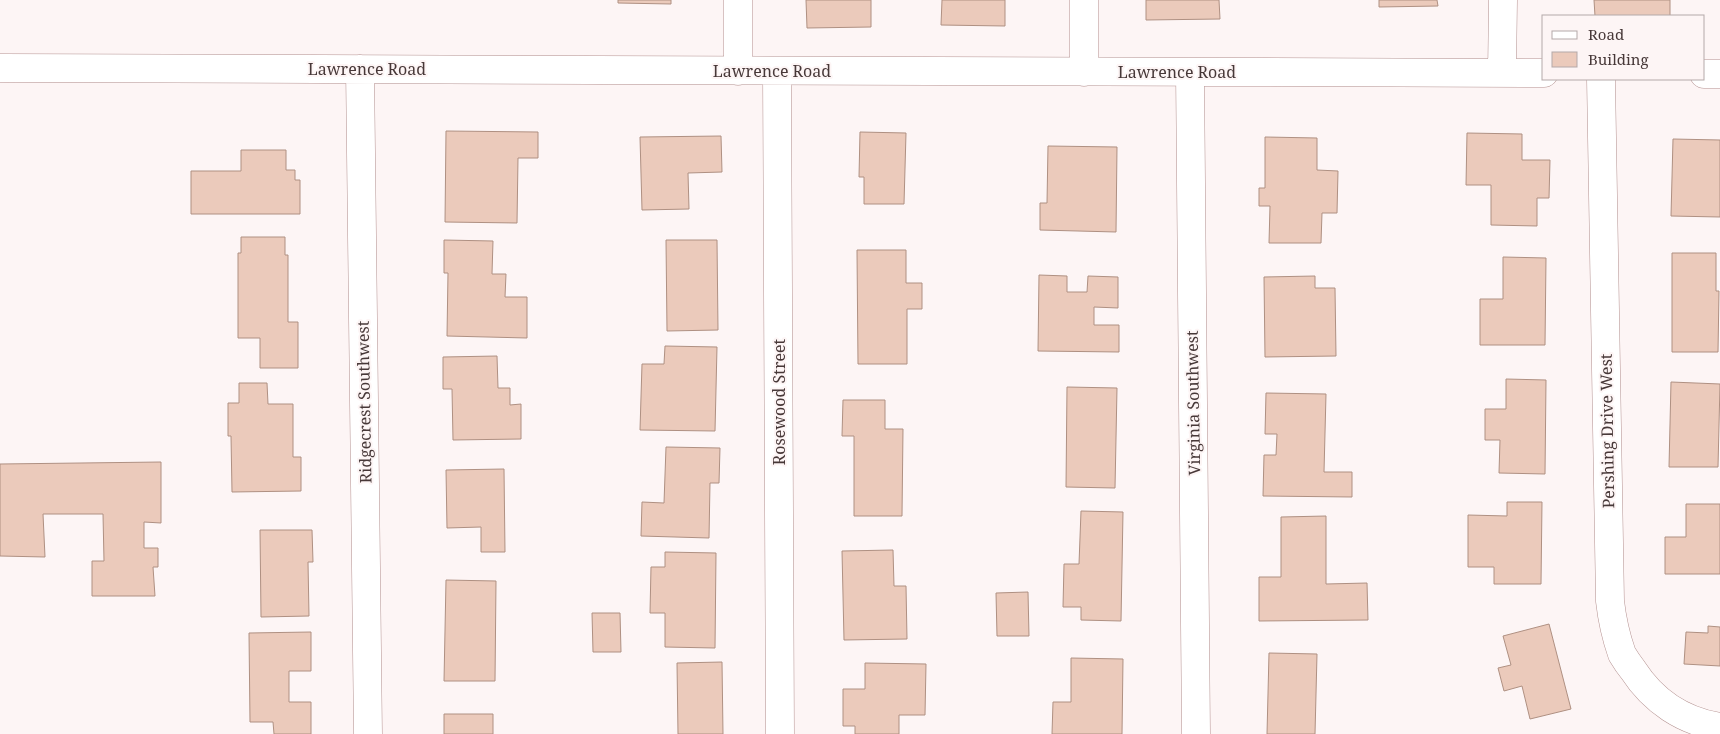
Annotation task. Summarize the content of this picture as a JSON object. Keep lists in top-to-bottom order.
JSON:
{
  "streets": {
    "street": [
      "Lawrence Road",
      "Ridgecrest Southwest",
      "Rosewood Street",
      "Virginia Southwest",
      "Pershing Drive West"
    ]
  },
  "crossings": [
    ["Lawrence Road", "Ridgecrest Southwest"],
    ["Lawrence Road", "Rosewood Street"],
    ["Lawrence Road", "Virginia Southwest"]
  ],
  "legend": ["Road", "Building"]
}
